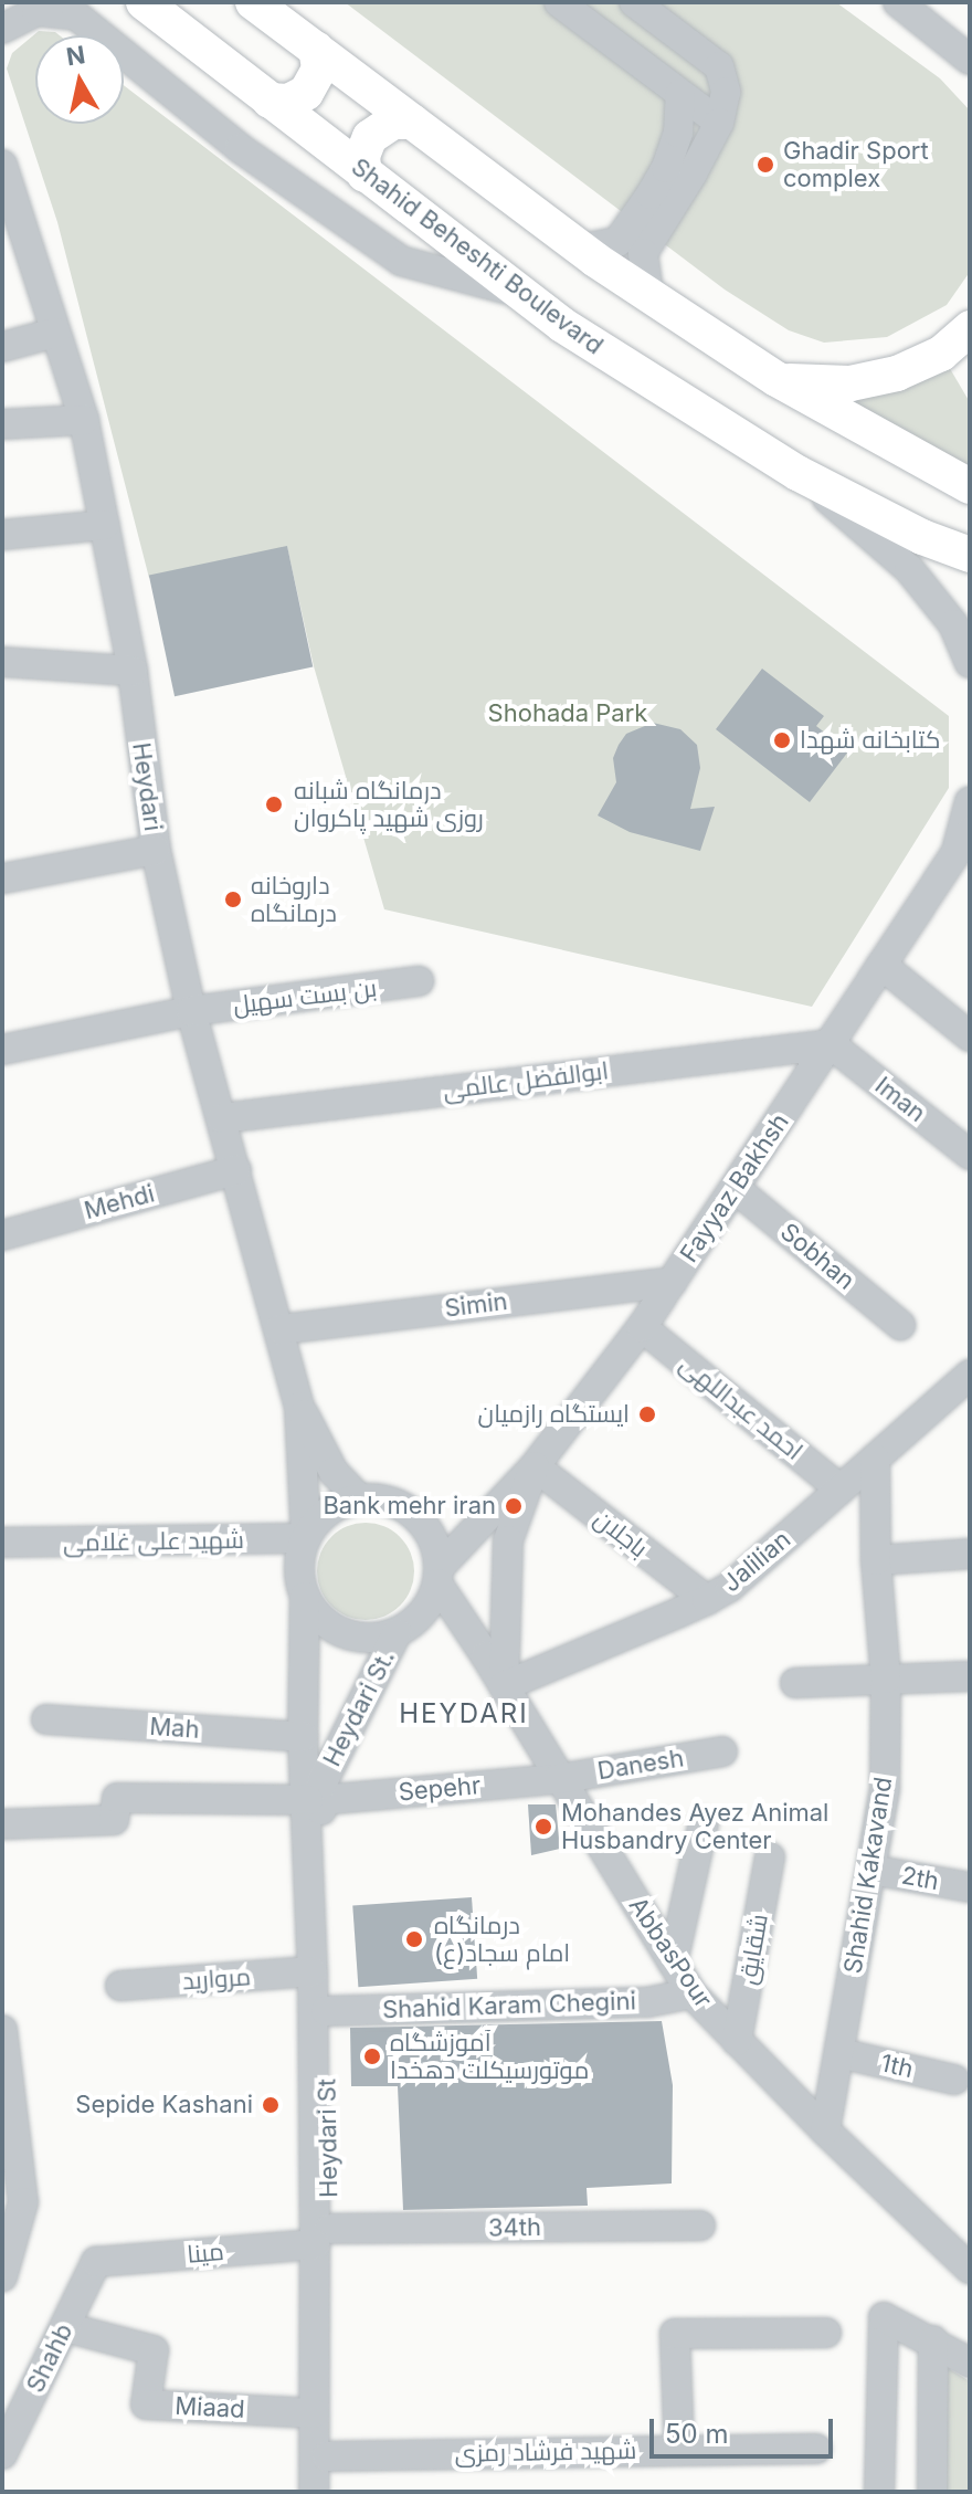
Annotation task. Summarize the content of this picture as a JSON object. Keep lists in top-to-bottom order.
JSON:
{
  "streets": {
    "main road": ["Shahid Beheshti Boulevard"],
    "street": [
      "Heydari",
      "بن بست سهیل",
      "ابوالفضل عالمی",
      "Iman",
      "Fayyaz Bakhsh",
      "Mehdi",
      "Sobhan",
      "Simin",
      "احمد عبداللهی",
      "باجلان",
      "شهید علی غلامی",
      "Jalilian",
      "Heydari St.",
      "Mah",
      "Danesh",
      "Sepehr",
      "Shahid Kakavand",
      "2th",
      "شقایق",
      "AbbasPour",
      "مروارید",
      "Shahid Karam Chegini",
      "1th",
      "Heydari St",
      "34th",
      "مینا",
      "Shahb",
      "Miaad",
      "شهید فرشاد رمزی"
    ]
  },
  "crossings": [
    ["Heydari", "بن بست سهیل"],
    ["Heydari", "ابوالفضل عالمی"],
    ["Heydari", "Mehdi"],
    ["Heydari", "Simin"],
    ["ابوالفضل عالمی", "Iman"],
    ["ابوالفضل عالمی", "Fayyaz Bakhsh"],
    ["Iman", "Fayyaz Bakhsh"],
    ["Fayyaz Bakhsh", "Sobhan"],
    ["Fayyaz Bakhsh", "Simin"],
    ["Fayyaz Bakhsh", "احمد عبداللهی"],
    ["Fayyaz Bakhsh", "باجلان"],
    ["Fayyaz Bakhsh", "شهید علی غلامی"],
    ["Fayyaz Bakhsh", "Heydari St."],
    ["Fayyaz Bakhsh", "AbbasPour"],
    ["احمد عبداللهی", "Jalilian"],
    ["باجلان", "Jalilian"],
    ["شهید علی غلامی", "Heydari St."],
    ["شهید علی غلامی", "AbbasPour"],
    ["Jalilian", "Shahid Kakavand"],
    ["Jalilian", "AbbasPour"],
    ["Heydari St.", "Sepehr"],
    ["Heydari St.", "AbbasPour"],
    ["Heydari St.", "Heydari St"],
    ["Danesh", "Sepehr"],
    ["Danesh", "AbbasPour"],
    ["Sepehr", "AbbasPour"],
    ["Sepehr", "Heydari St"],
    ["Shahid Kakavand", "2th"],
    ["Shahid Kakavand", "AbbasPour"],
    ["Shahid Kakavand", "1th"],
    ["شقایق", "AbbasPour"],
    ["AbbasPour", "Shahid Karam Chegini"],
    ["مروارید", "Heydari St"],
    ["Shahid Karam Chegini", "Heydari St"],
    ["Heydari St", "34th"],
    ["Heydari St", "مینا"],
    ["Heydari St", "Miaad"],
    ["Heydari St", "شهید فرشاد رمزی"],
    ["34th", "مینا"],
    ["مینا", "Shahb"],
    ["Shahb", "Miaad"]
  ],
  "districts": ["HEYDARI"],
  "parks": ["Shohada Park"],
  "places": [
    "Ghadir Sport complex",
    "کتابخانه شهدا",
    "درمانگاه شبانه روزی شهید پاکروان",
    "داروخانه درمانگاه",
    "ایستگاه رازمیان",
    "Bank mehr iran",
    "Mohandes Ayez Animal Husbandry Center",
    "درمانگاه امام سجاد(ع)",
    "آموزشگاه موتورسیکلت دهخدا",
    "Sepide Kashani"
  ],
  "scale_bar": "50 m",
  "north": "top"
}
